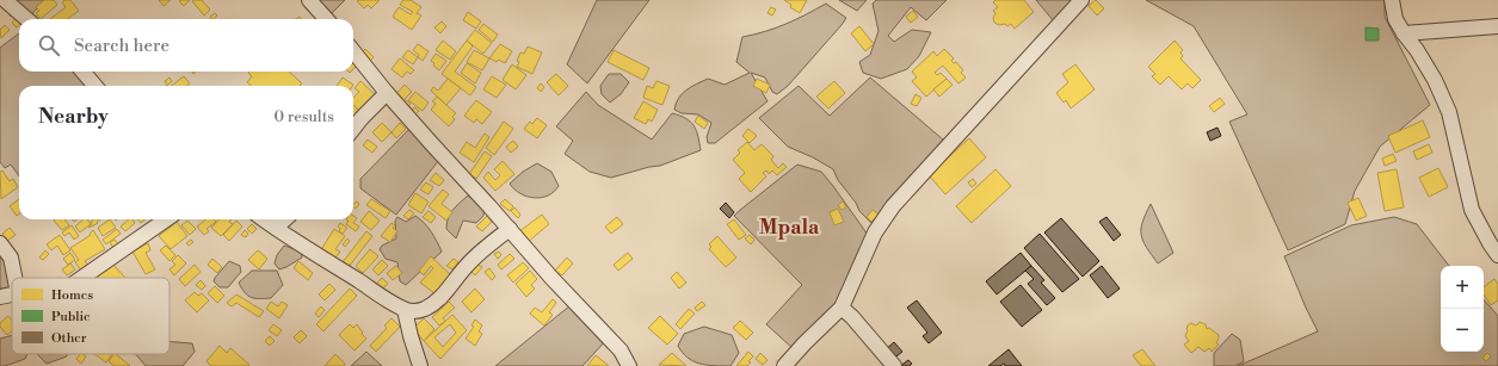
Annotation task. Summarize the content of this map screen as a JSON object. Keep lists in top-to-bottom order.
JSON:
{
  "districts": ["Mpala"],
  "legend": ["Homes", "Public", "Other"],
  "page": {
    "search": "Search here",
    "heading": ["Nearby", "0 results"],
    "map_buttons": ["+", "−"]
  }
}
